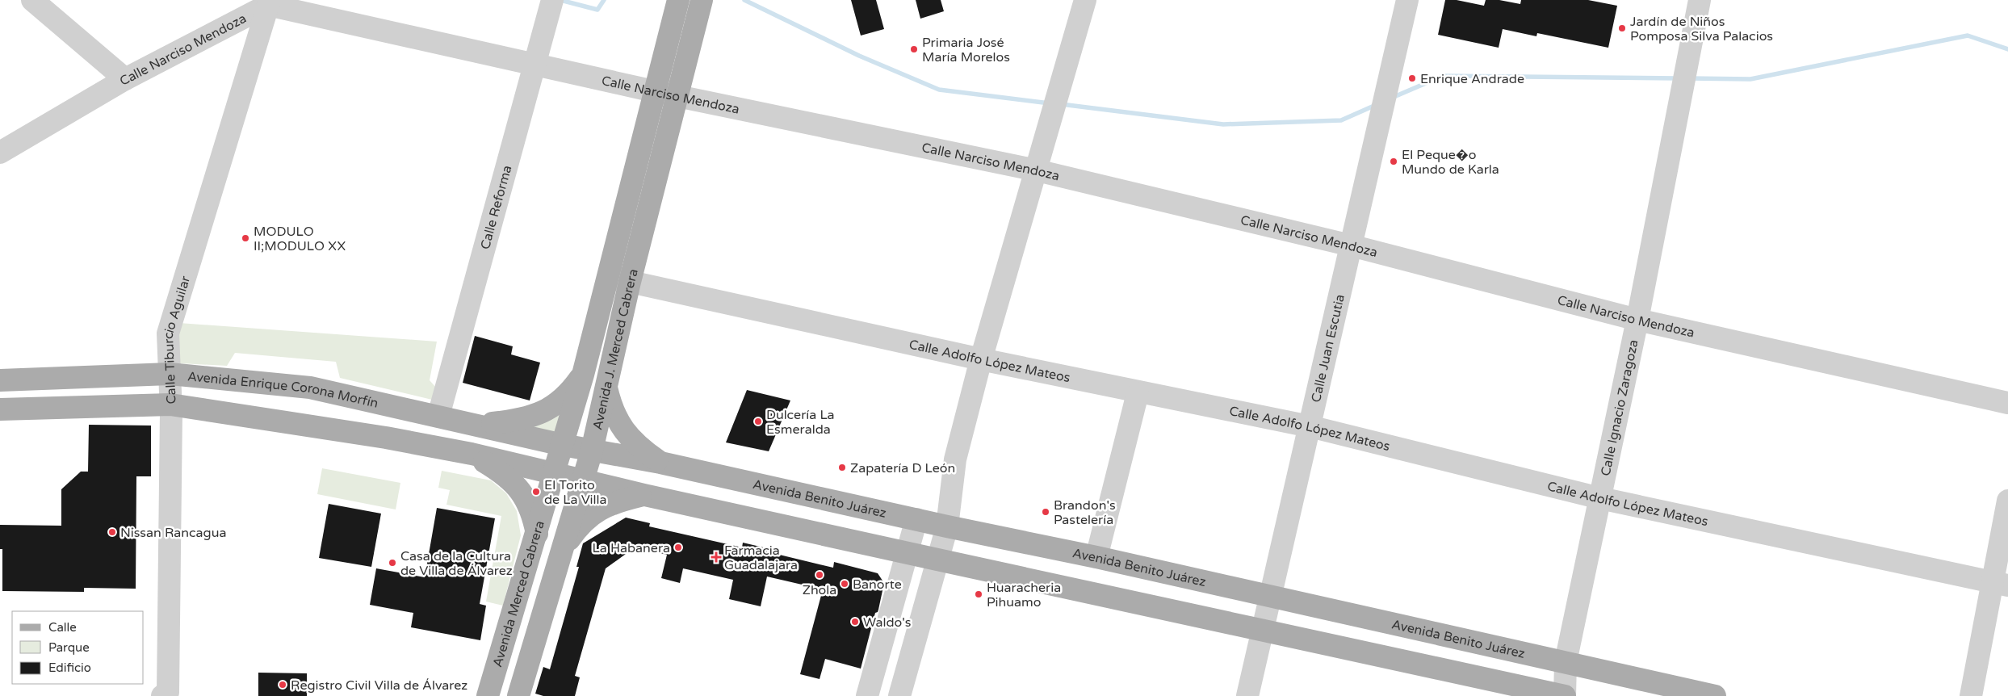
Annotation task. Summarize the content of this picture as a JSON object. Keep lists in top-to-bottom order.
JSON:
{
  "streets": {
    "main road": [
      "Avenida J. Merced Cabrera",
      "Avenida Enrique Corona Morfín",
      "Avenida Benito Juárez",
      "Avenida Merced Cabrera"
    ],
    "street": [
      "Calle Narciso Mendoza",
      "Calle Reforma",
      "Calle Tiburcio Aguilar",
      "Calle Juan Escutia",
      "Calle Adolfo López Mateos",
      "Calle Ignacio Zaragoza"
    ]
  },
  "crossings": [
    ["Calle Narciso Mendoza", "Calle Reforma"],
    ["Calle Narciso Mendoza", "Calle Tiburcio Aguilar"],
    ["Calle Narciso Mendoza", "Calle Juan Escutia"],
    ["Calle Narciso Mendoza", "Avenida J. Merced Cabrera"],
    ["Calle Narciso Mendoza", "Calle Ignacio Zaragoza"],
    ["Calle Reforma", "Avenida Enrique Corona Morfín"],
    ["Calle Tiburcio Aguilar", "Avenida Enrique Corona Morfín"],
    ["Calle Juan Escutia", "Calle Adolfo López Mateos"],
    ["Calle Juan Escutia", "Avenida Benito Juárez"],
    ["Avenida J. Merced Cabrera", "Calle Adolfo López Mateos"],
    ["Avenida J. Merced Cabrera", "Avenida Enrique Corona Morfín"],
    ["Avenida J. Merced Cabrera", "Avenida Benito Juárez"],
    ["Avenida J. Merced Cabrera", "Avenida Merced Cabrera"],
    ["Calle Adolfo López Mateos", "Calle Ignacio Zaragoza"],
    ["Avenida Enrique Corona Morfín", "Avenida Benito Juárez"],
    ["Avenida Enrique Corona Morfín", "Avenida Merced Cabrera"],
    ["Calle Ignacio Zaragoza", "Avenida Benito Juárez"],
    ["Avenida Benito Juárez", "Avenida Merced Cabrera"]
  ],
  "places": {
    "other": [
      "Jardín de Niños Pomposa Silva Palacios",
      "Primaria José María Morelos",
      "Enrique Andrade",
      "El Peque�o Mundo de Karla",
      "MODULO II;MODULO XX",
      "Dulcería La Esmeralda",
      "Zapatería D León",
      "El Torito de La Villa",
      "Brandon's Pastelería",
      "Nissan Rancagua",
      "La Habanera",
      "Casa de la Cultura de Villa de Álvarez",
      "Zhola",
      "Banorte",
      "Huaracheria Pihuamo",
      "Waldo's",
      "Registro Civil Villa de Álvarez"
    ],
    "health": ["Farmacia Guadalajara"]
  },
  "legend": ["Calle", "Parque", "Edificio"]
}
